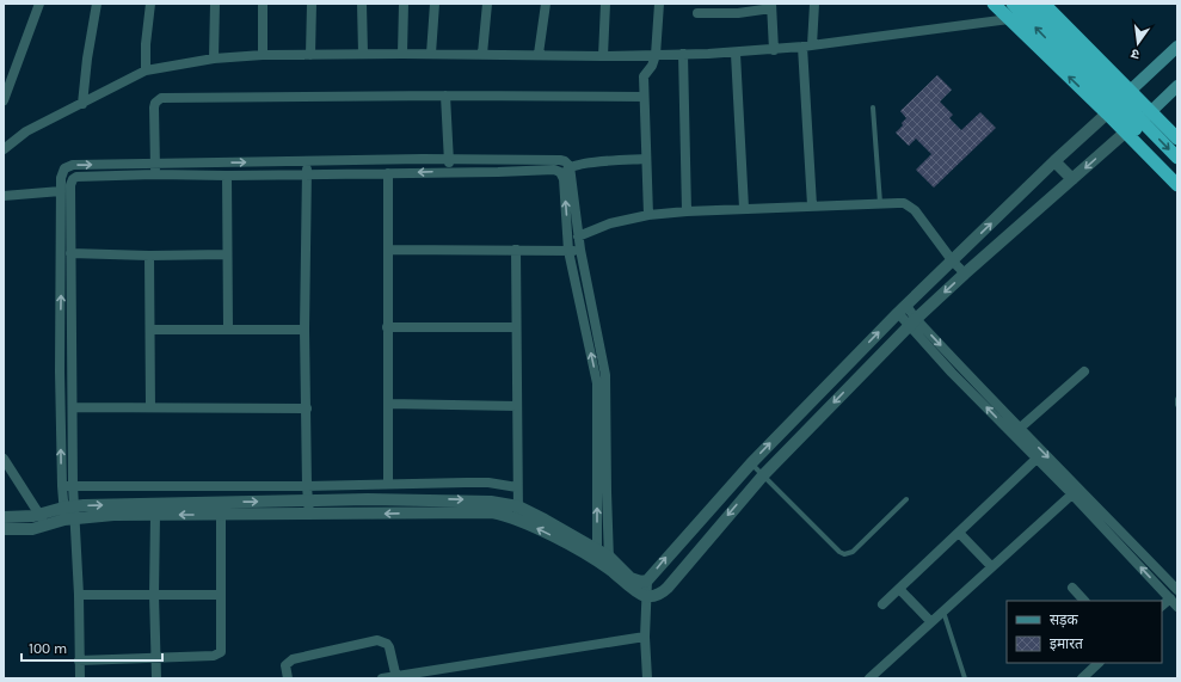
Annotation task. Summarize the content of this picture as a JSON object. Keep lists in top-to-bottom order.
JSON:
{
  "legend": ["सड़क", "इमारत"],
  "scale_bar": "100 m",
  "north": "bottom"
}
